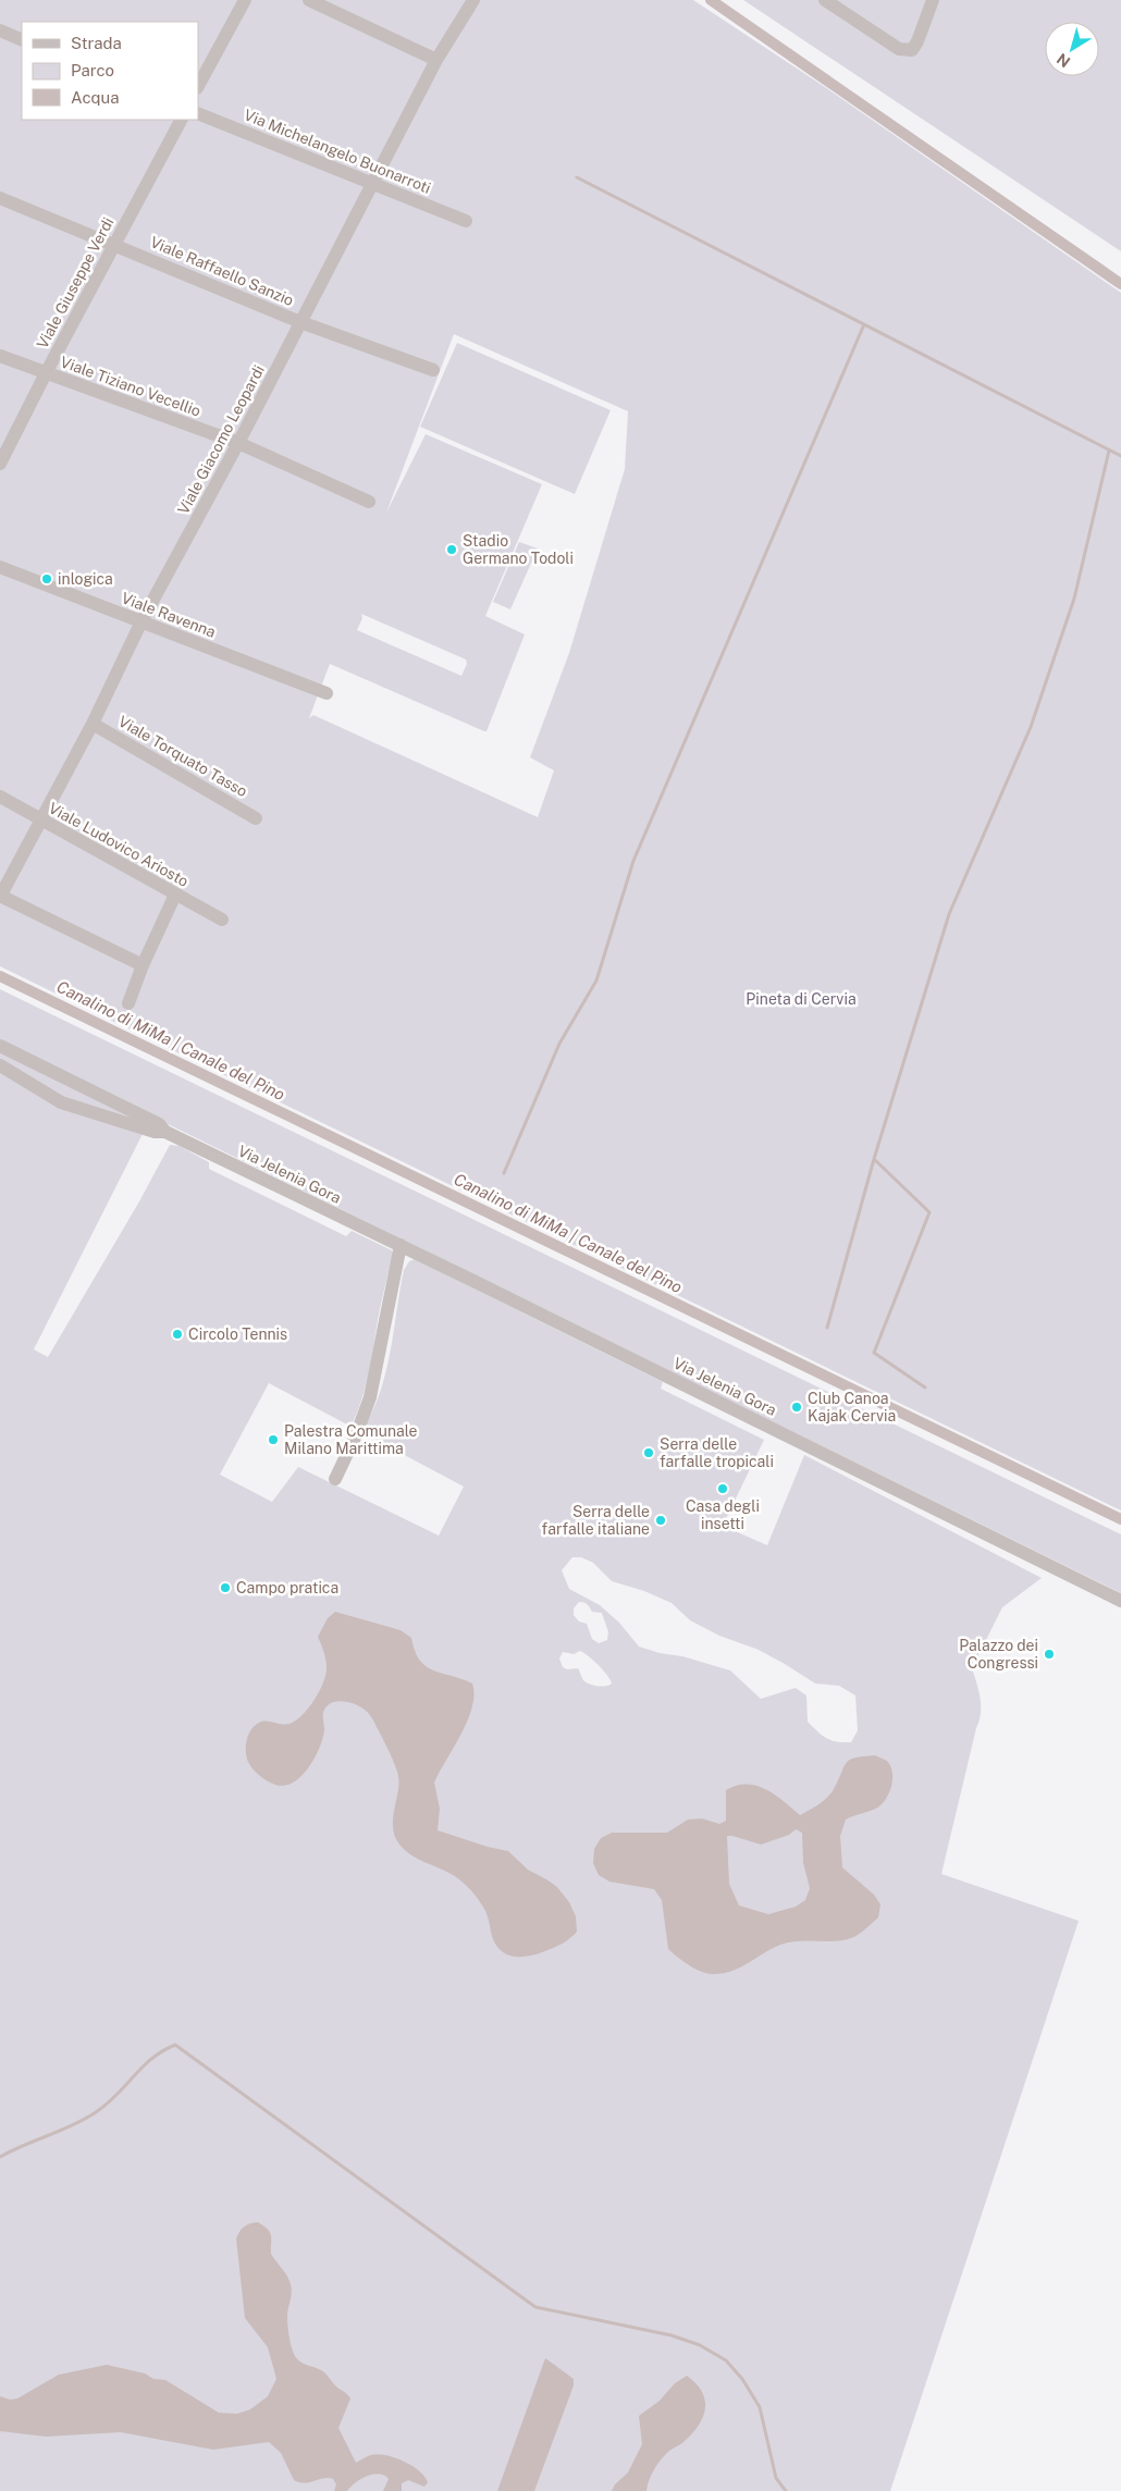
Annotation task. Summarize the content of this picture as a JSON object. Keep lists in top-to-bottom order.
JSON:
{
  "streets": {
    "street": [
      "Via Michelangelo Buonarroti",
      "Viale Raffaello Sanzio",
      "Viale Giuseppe Verdi",
      "Viale Tiziano Vecellio",
      "Viale Giacomo Leopardi",
      "Viale Ravenna",
      "Viale Torquato Tasso",
      "Viale Ludovico Ariosto",
      "Via Jelenia Gora"
    ]
  },
  "crossings": [
    ["Via Michelangelo Buonarroti", "Viale Giacomo Leopardi"],
    ["Viale Raffaello Sanzio", "Viale Giuseppe Verdi"],
    ["Viale Raffaello Sanzio", "Viale Giacomo Leopardi"],
    ["Viale Giuseppe Verdi", "Viale Tiziano Vecellio"],
    ["Viale Tiziano Vecellio", "Viale Giacomo Leopardi"],
    ["Viale Giacomo Leopardi", "Viale Ravenna"],
    ["Viale Giacomo Leopardi", "Viale Torquato Tasso"],
    ["Viale Giacomo Leopardi", "Viale Ludovico Ariosto"]
  ],
  "water": ["Canalino di MiMa | Canale del Pino"],
  "parks": ["Pineta di Cervia"],
  "places": [
    "Stadio Germano Todoli",
    "inlogica",
    "Circolo Tennis",
    "Club Canoa Kajak Cervia",
    "Palestra Comunale Milano Marittima",
    "Serra delle farfalle tropicali",
    "Casa degli insetti",
    "Serra delle farfalle italiane",
    "Campo pratica",
    "Palazzo dei Congressi"
  ],
  "legend": ["Strada", "Parco", "Acqua"],
  "north": "bottom left"
}
